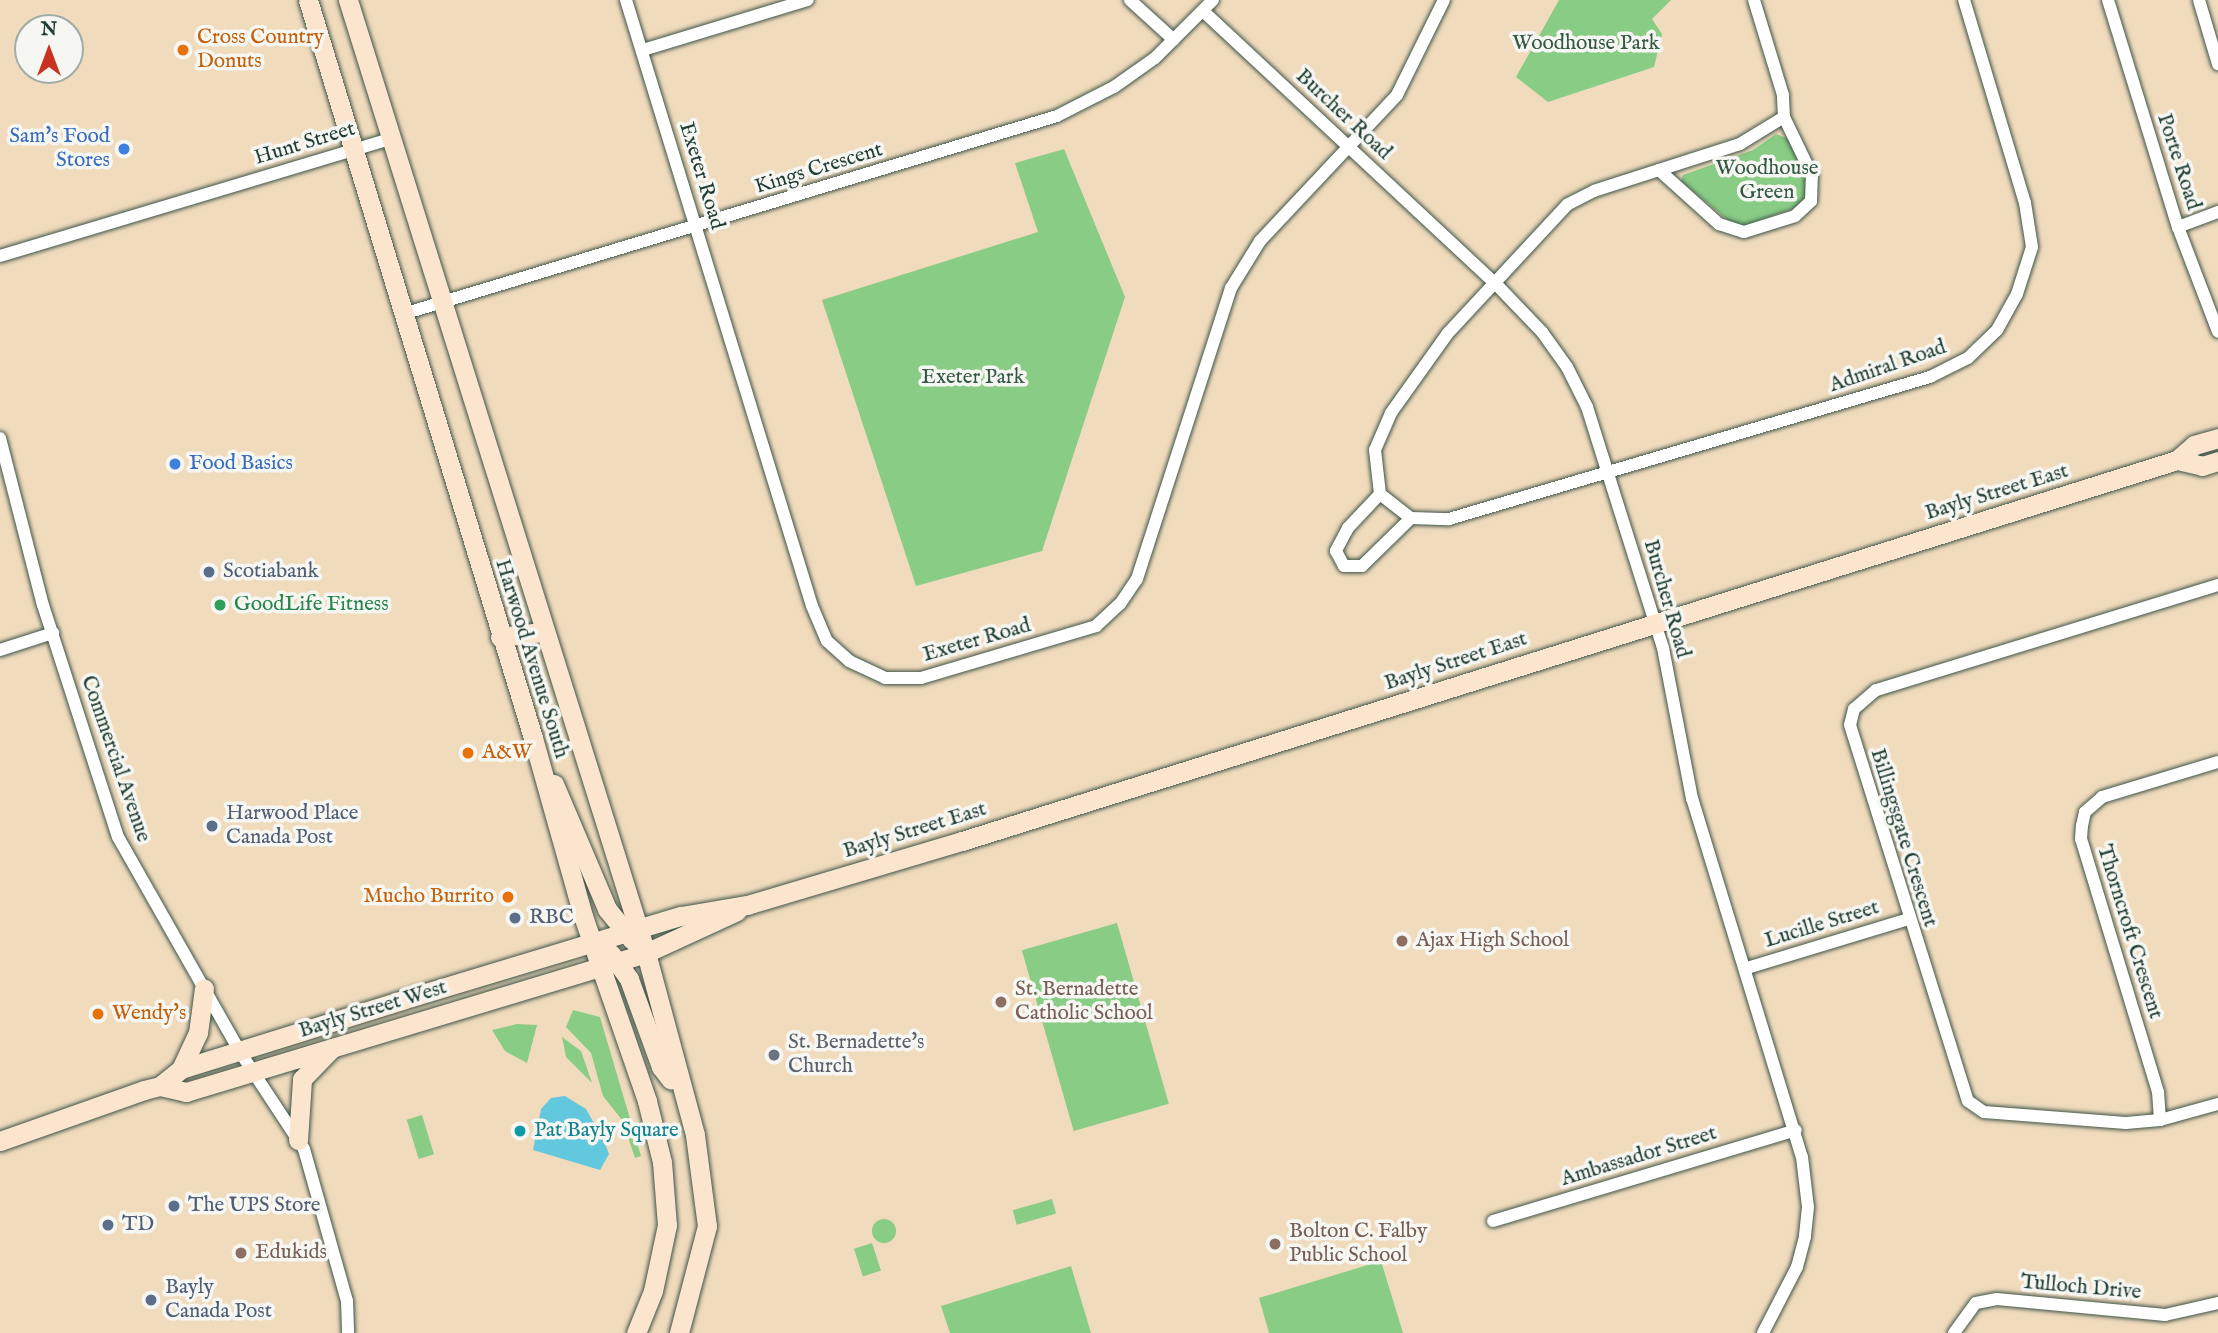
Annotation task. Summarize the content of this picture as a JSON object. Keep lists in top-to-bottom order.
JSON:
{
  "streets": {
    "main road": ["Bayly Street East", "Harwood Avenue South", "Bayly Street West"],
    "street": [
      "Burcher Road",
      "Hunt Street",
      "Porte Road",
      "Kings Crescent",
      "Exeter Road",
      "Admiral Road",
      "Commercial Avenue",
      "Billingsgate Crescent",
      "Lucille Street",
      "Thorncroft Crescent",
      "Ambassador Street",
      "Tulloch Drive"
    ]
  },
  "crossings": [
    ["Burcher Road", "Kings Crescent"],
    ["Burcher Road", "Exeter Road"],
    ["Burcher Road", "Admiral Road"],
    ["Burcher Road", "Bayly Street East"],
    ["Burcher Road", "Lucille Street"],
    ["Burcher Road", "Ambassador Street"],
    ["Hunt Street", "Harwood Avenue South"],
    ["Kings Crescent", "Exeter Road"],
    ["Kings Crescent", "Harwood Avenue South"],
    ["Bayly Street East", "Harwood Avenue South"],
    ["Bayly Street East", "Bayly Street West"],
    ["Harwood Avenue South", "Bayly Street West"],
    ["Commercial Avenue", "Bayly Street West"],
    ["Billingsgate Crescent", "Lucille Street"],
    ["Billingsgate Crescent", "Thorncroft Crescent"]
  ],
  "parks": ["Woodhouse Park", "Woodhouse Green", "Exeter Park"],
  "places": [
    "Cross Country Donuts",
    "Sam's Food Stores",
    "Food Basics",
    "Scotiabank",
    "GoodLife Fitness",
    "A&W",
    "Harwood Place Canada Post",
    "Mucho Burrito",
    "RBC",
    "Ajax High School",
    "St. Bernadette Catholic School",
    "Wendy's",
    "St. Bernadette's Church",
    "Pat Bayly Square",
    "The UPS Store",
    "TD",
    "Bolton C. Falby Public School",
    "Edukids",
    "Bayly Canada Post"
  ],
  "north": "top"
}
